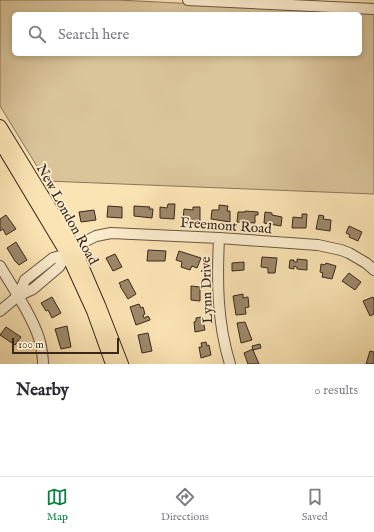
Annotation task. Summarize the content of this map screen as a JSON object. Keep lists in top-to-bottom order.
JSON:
{
  "streets": {
    "main road": ["New London Road"],
    "street": ["Freemont Road", "Lynn Drive"]
  },
  "crossings": [
    ["New London Road", "Freemont Road"],
    ["Freemont Road", "Lynn Drive"]
  ],
  "scale_bar": "100 m",
  "page": {
    "search": "Search here",
    "scale": "100 m",
    "heading": ["Nearby", "0 results"],
    "nav": ["Map", "Directions", "Saved"]
  }
}
